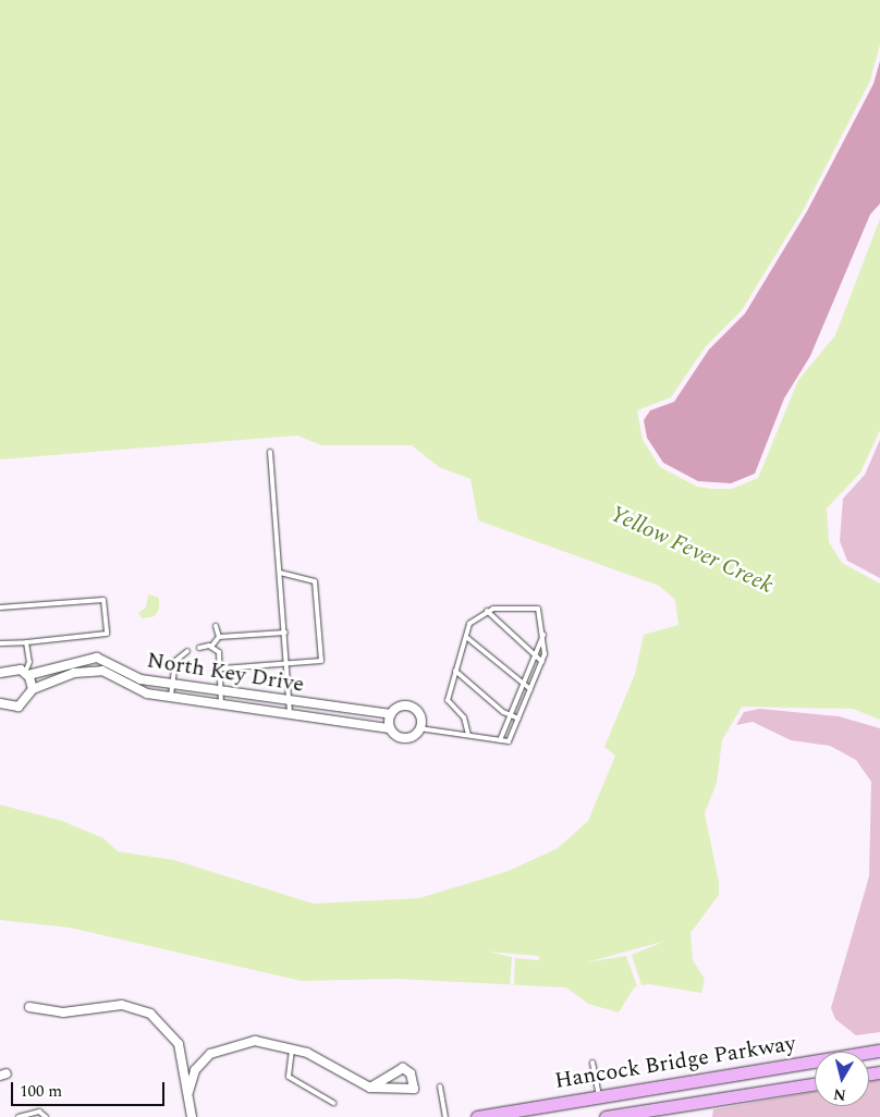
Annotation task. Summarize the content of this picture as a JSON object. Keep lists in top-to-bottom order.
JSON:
{
  "streets": {
    "main road": ["Hancock Bridge Parkway"],
    "street": ["North Key Drive"]
  },
  "water": ["Yellow Fever Creek"],
  "scale_bar": "100 m",
  "north": "bottom"
}
